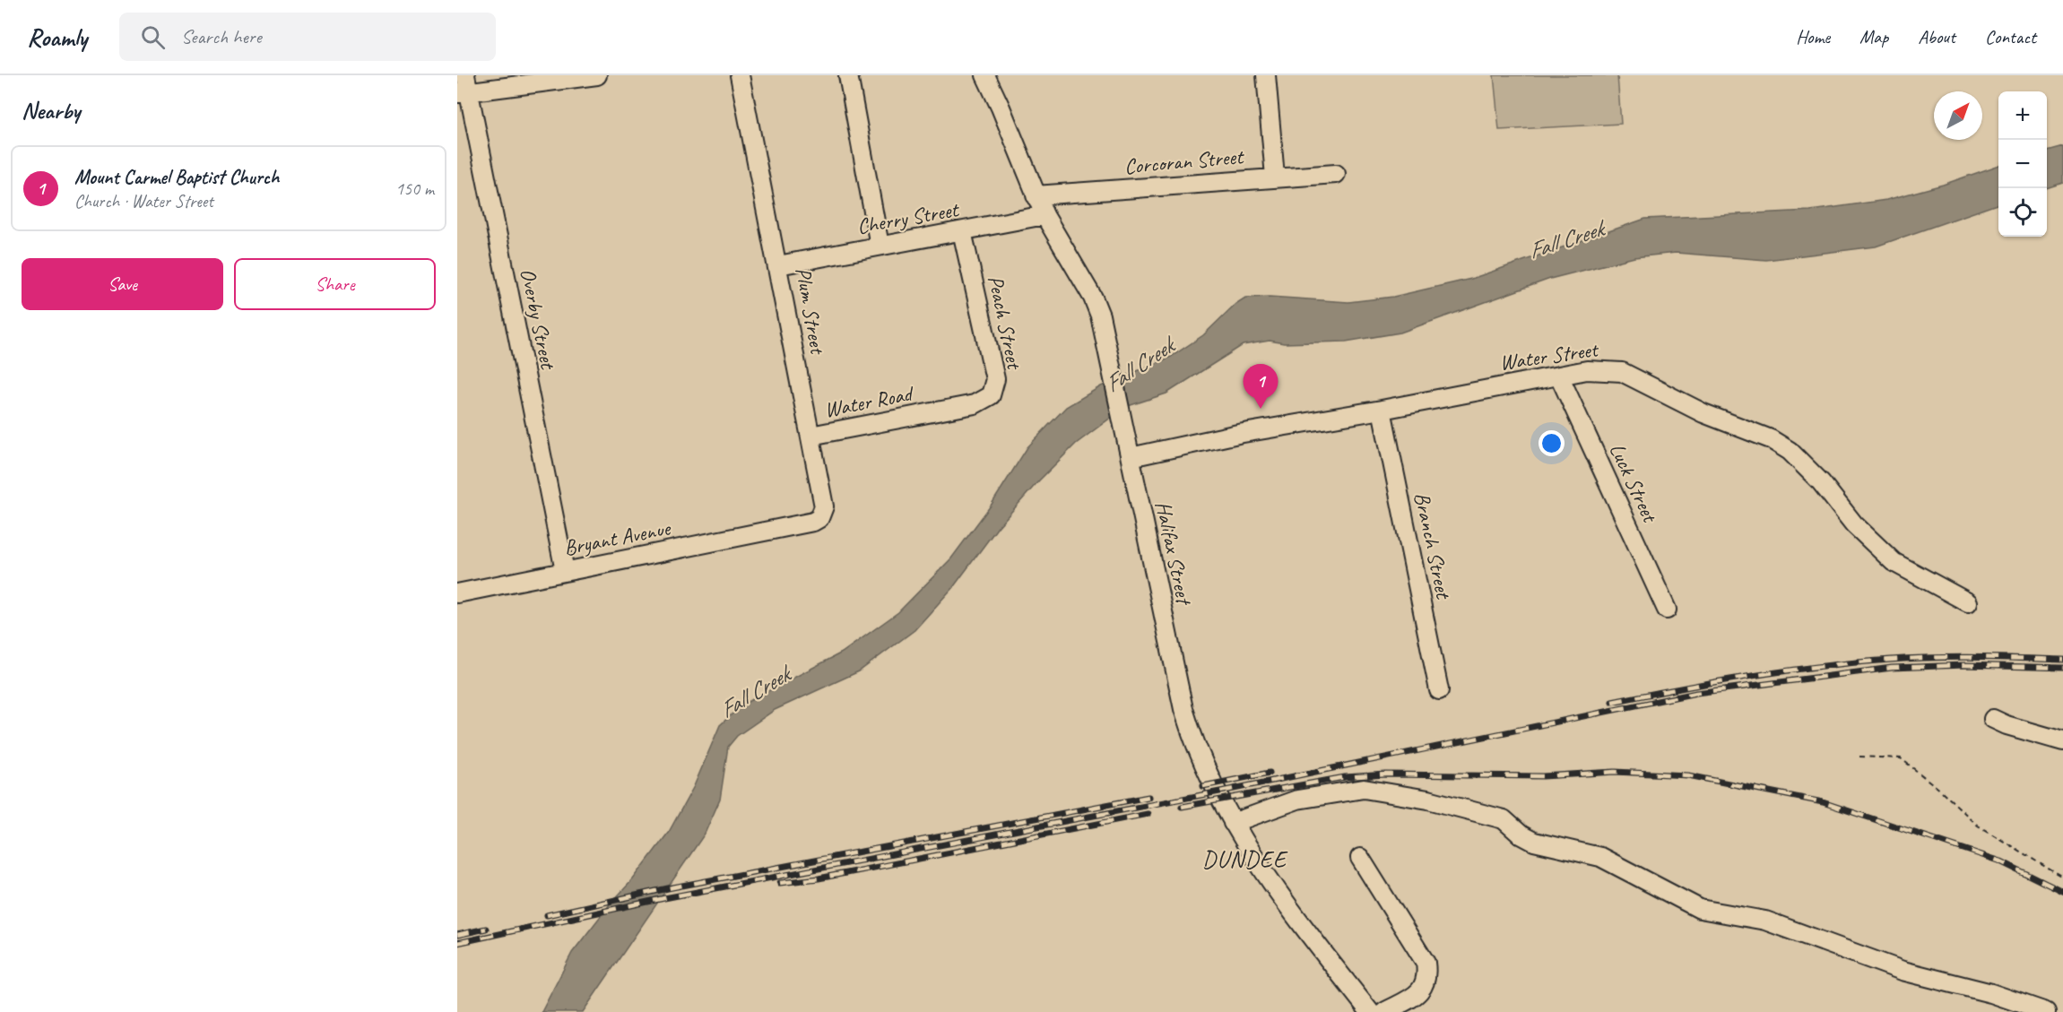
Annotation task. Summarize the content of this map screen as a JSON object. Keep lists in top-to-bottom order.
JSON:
{
  "streets": {
    "street": [
      "Corcoran Street",
      "Cherry Street",
      "Plum Street",
      "Overby Street",
      "Peach Street",
      "Water Street",
      "Water Road",
      "Luck Street",
      "Bryant Avenue",
      "Branch Street",
      "Halifax Street"
    ]
  },
  "crossings": [
    ["Corcoran Street", "Halifax Street"],
    ["Cherry Street", "Plum Street"],
    ["Cherry Street", "Peach Street"],
    ["Cherry Street", "Halifax Street"],
    ["Plum Street", "Water Road"],
    ["Plum Street", "Bryant Avenue"],
    ["Overby Street", "Bryant Avenue"],
    ["Peach Street", "Water Road"],
    ["Water Street", "Luck Street"],
    ["Water Street", "Branch Street"],
    ["Water Street", "Halifax Street"]
  ],
  "districts": ["DUNDEE"],
  "water": ["Fall Creek"],
  "north": "top right",
  "page": {
    "header": "Roamly",
    "search": "Search here",
    "nav": [
      "Home",
      "Map",
      "About",
      "Contact"
    ],
    "heading": "Nearby",
    "map_buttons": ["+", "−"],
    "list": [
      {
        "mark": "1",
        "name": "Mount Carmel Baptist Church",
        "note": "Church · Water Street",
        "value": "150 m"
      }
    ],
    "buttons": ["Save", "Share"],
    "pins": "1"
  }
}
